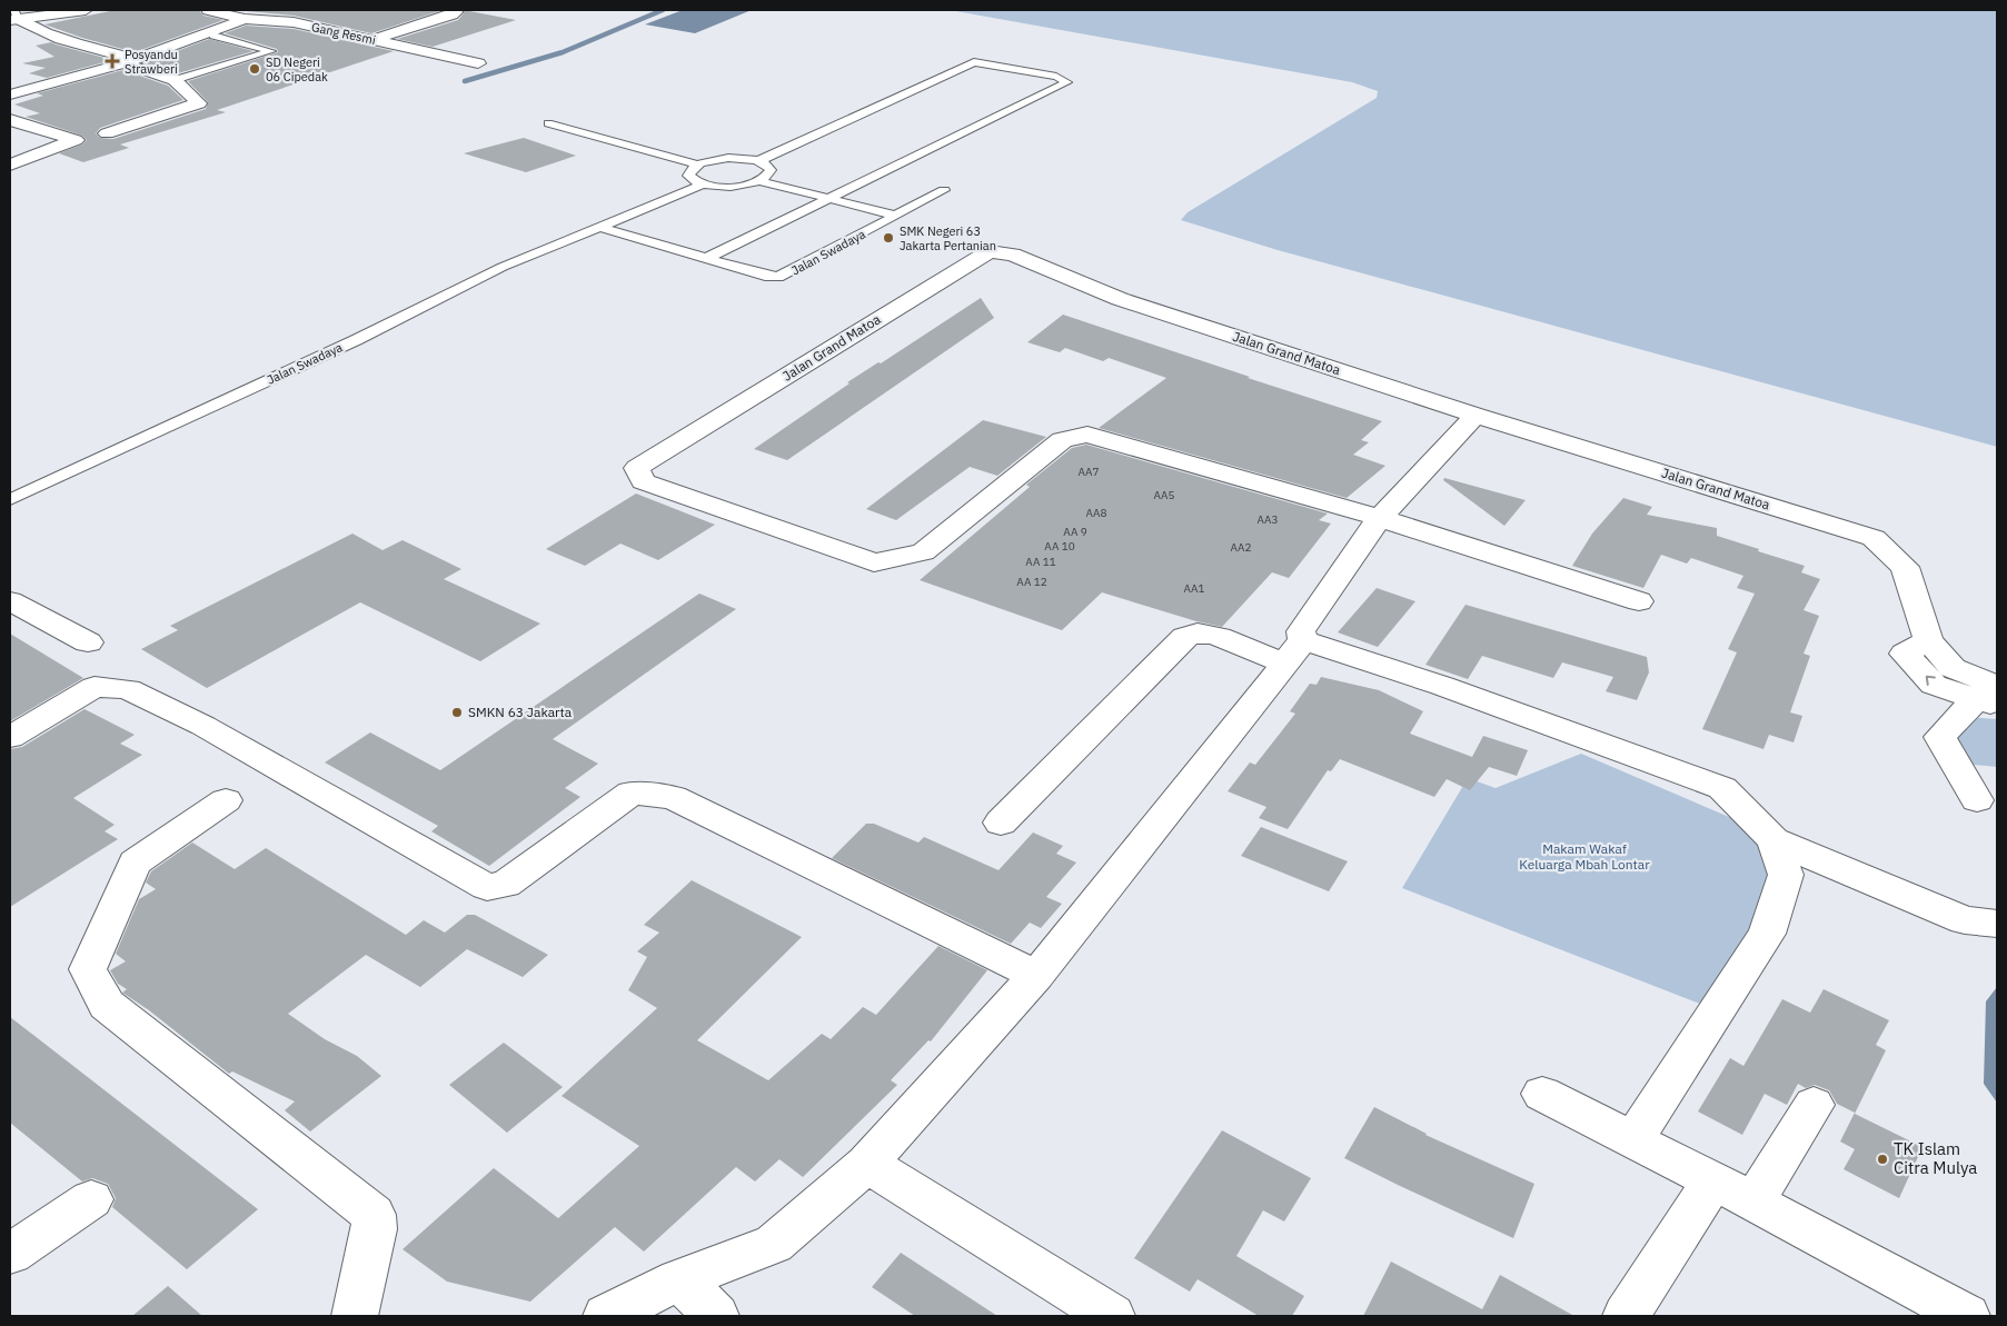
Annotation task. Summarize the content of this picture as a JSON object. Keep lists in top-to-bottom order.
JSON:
{
  "streets": {
    "street": ["Gang Resmi", "Jalan Grand Matoa"],
    "lane": ["Jalan Swadaya"]
  },
  "parks": ["Makam Wakaf Keluarga Mbah Lontar"],
  "places": {
    "health": ["Posyandu Strawberi"],
    "other": [
      "SD Negeri 06 Cipedak",
      "SMK Negeri 63 Jakarta Pertanian",
      "SMKN 63 Jakarta",
      "TK Islam Citra Mulya"
    ]
  },
  "house_numbers": [
    "AA7",
    "AA5",
    "AA8",
    "AA3",
    "AA 9",
    "AA 10",
    "AA2",
    "AA 11",
    "AA 12",
    "AA1"
  ]
}
